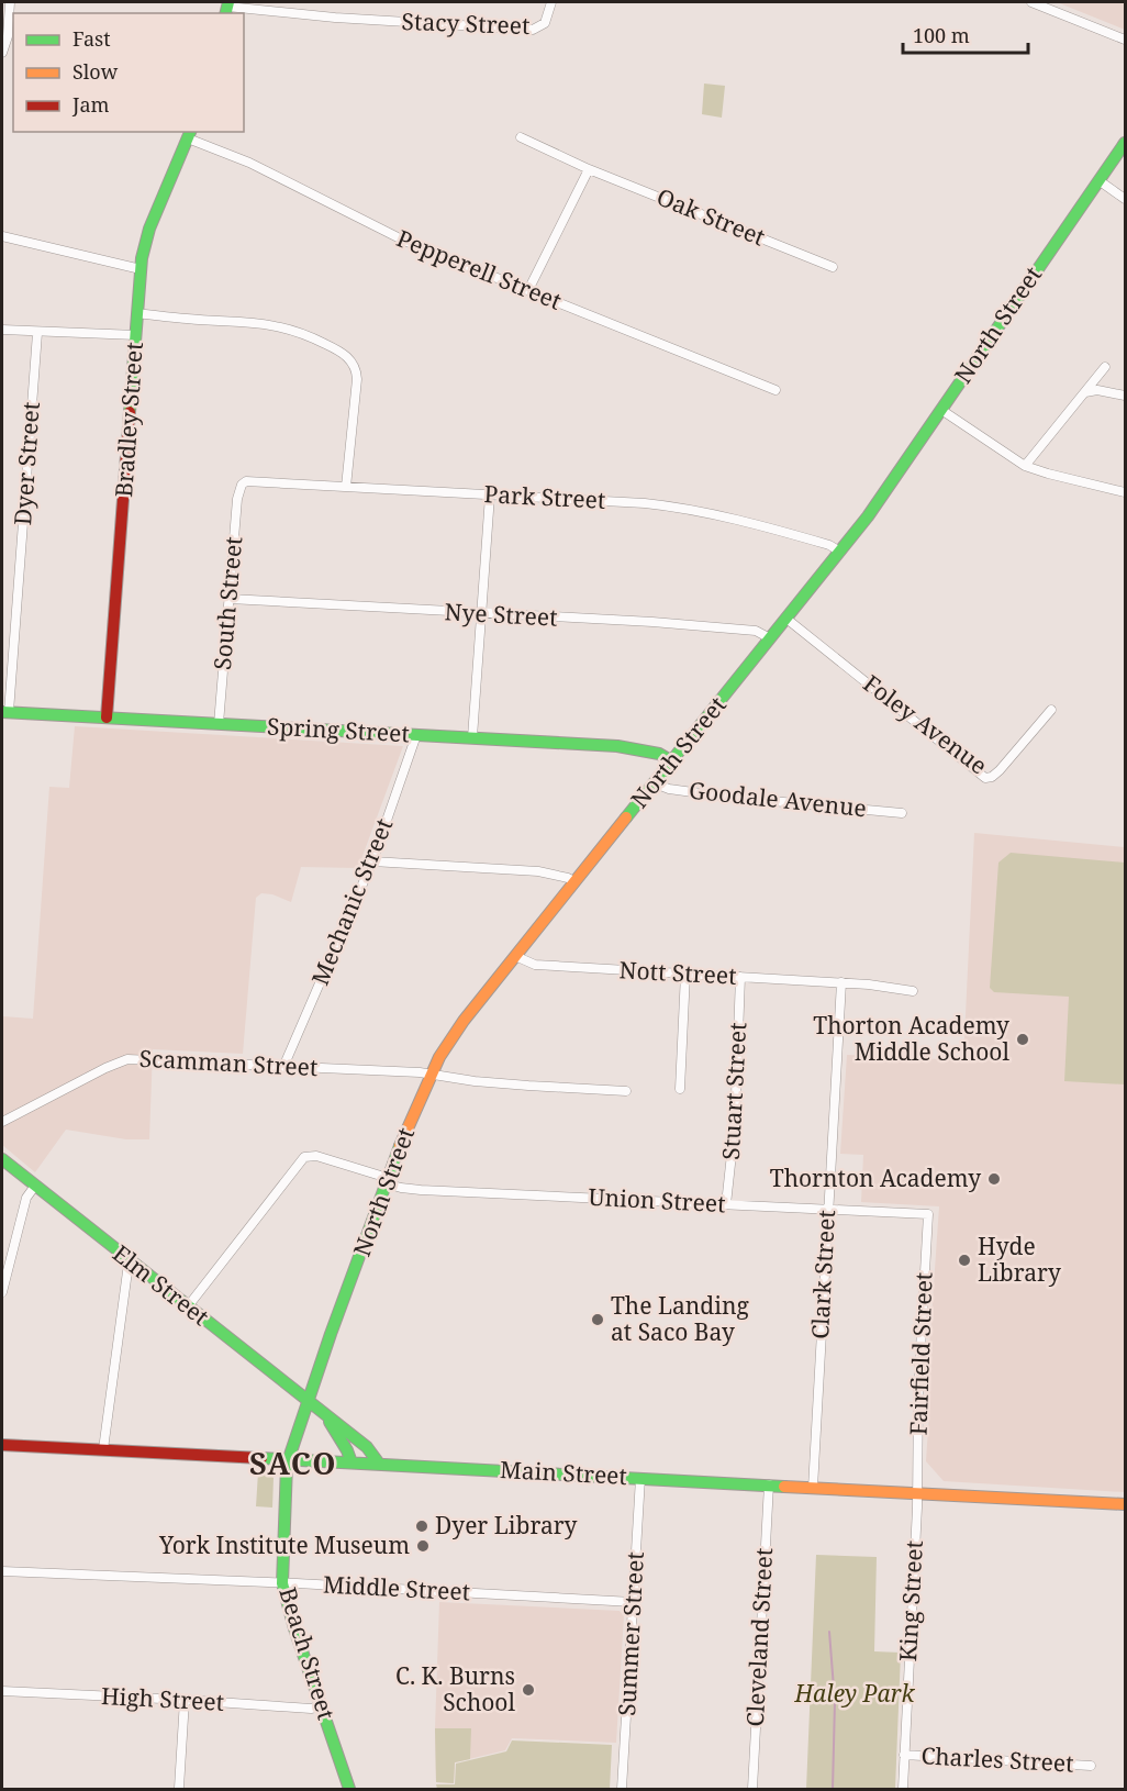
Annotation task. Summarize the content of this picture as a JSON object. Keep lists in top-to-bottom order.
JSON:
{
  "streets": {
    "main road": [
      "North Street",
      "Bradley Street",
      "Spring Street",
      "Elm Street",
      "Main Street",
      "Beach Street"
    ],
    "street": [
      "Stacy Street",
      "Oak Street",
      "Pepperell Street",
      "Dyer Street",
      "Park Street",
      "South Street",
      "Nye Street",
      "Foley Avenue",
      "Goodale Avenue",
      "Mechanic Street",
      "Nott Street",
      "Scamman Street",
      "Stuart Street",
      "Union Street",
      "Clark Street",
      "Fairfield Street",
      "Middle Street",
      "King Street",
      "Summer Street",
      "Cleveland Street",
      "High Street",
      "Charles Street"
    ]
  },
  "crossings": [
    ["Pepperell Street", "Bradley Street"],
    ["North Street", "Park Street"],
    ["North Street", "Nye Street"],
    ["North Street", "Foley Avenue"],
    ["North Street", "Spring Street"],
    ["North Street", "Goodale Avenue"],
    ["North Street", "Nott Street"],
    ["North Street", "Scamman Street"],
    ["North Street", "Union Street"],
    ["North Street", "Elm Street"],
    ["North Street", "Beach Street"],
    ["Bradley Street", "Spring Street"],
    ["Dyer Street", "Spring Street"],
    ["Park Street", "South Street"],
    ["South Street", "Nye Street"],
    ["South Street", "Spring Street"],
    ["Spring Street", "Mechanic Street"],
    ["Mechanic Street", "Scamman Street"],
    ["Nott Street", "Stuart Street"],
    ["Nott Street", "Clark Street"],
    ["Stuart Street", "Union Street"],
    ["Union Street", "Clark Street"],
    ["Union Street", "Elm Street"],
    ["Union Street", "Fairfield Street"],
    ["Clark Street", "Main Street"],
    ["Elm Street", "Main Street"],
    ["Elm Street", "Beach Street"],
    ["Fairfield Street", "Main Street"],
    ["Fairfield Street", "King Street"],
    ["Main Street", "King Street"],
    ["Main Street", "Summer Street"],
    ["Main Street", "Cleveland Street"],
    ["Main Street", "Beach Street"],
    ["Middle Street", "Summer Street"],
    ["Middle Street", "Beach Street"],
    ["King Street", "Charles Street"],
    ["Beach Street", "High Street"]
  ],
  "districts": ["SACO"],
  "parks": ["Haley Park"],
  "places": [
    "Thorton Academy Middle School",
    "Thornton Academy",
    "Hyde Library",
    "The Landing at Saco Bay",
    "Dyer Library",
    "York Institute Museum",
    "C. K. Burns School"
  ],
  "legend": ["Fast", "Slow", "Jam"],
  "scale_bar": "100 m"
}
